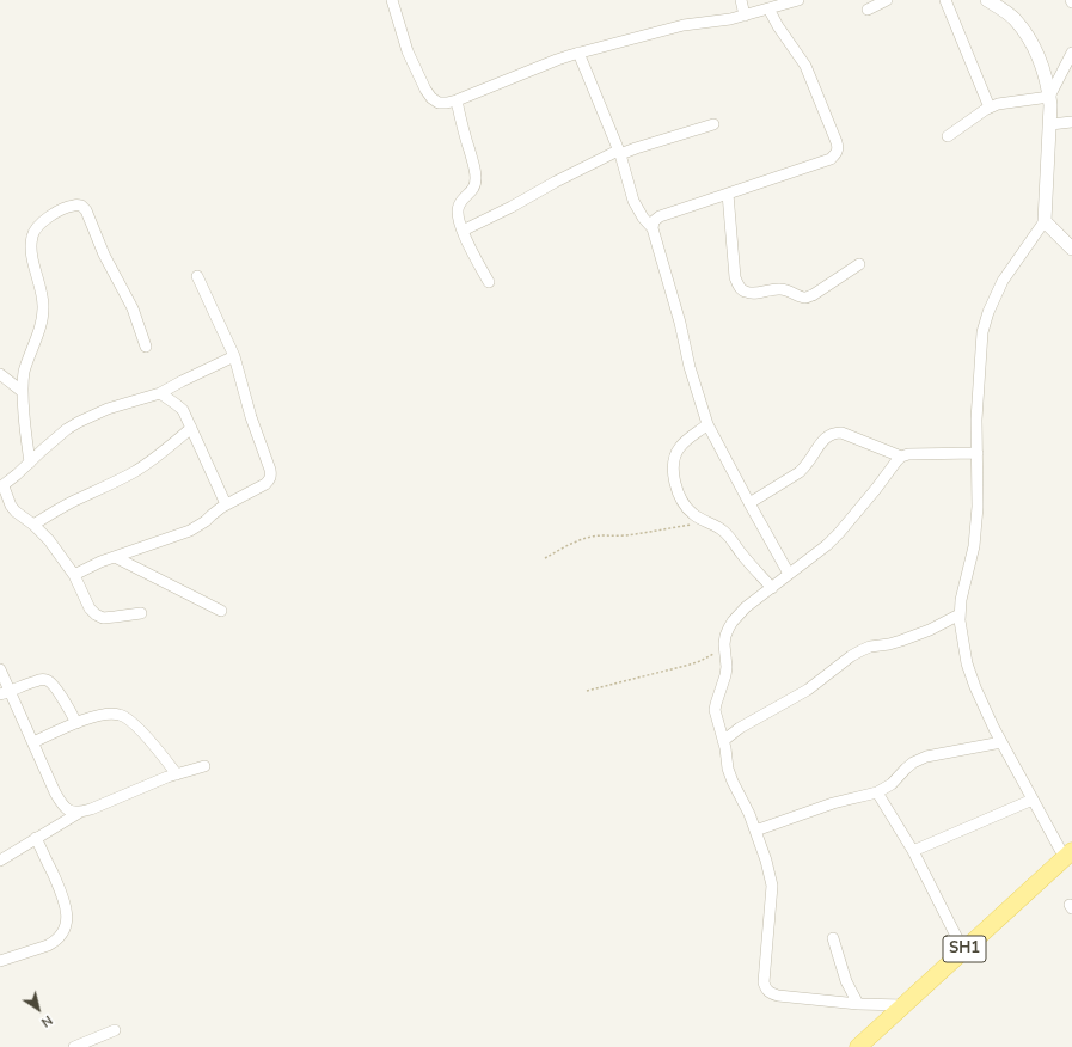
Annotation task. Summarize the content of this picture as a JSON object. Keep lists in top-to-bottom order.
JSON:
{
  "streets": {
    "main road": ["SH1"]
  },
  "north": "bottom right"
}
